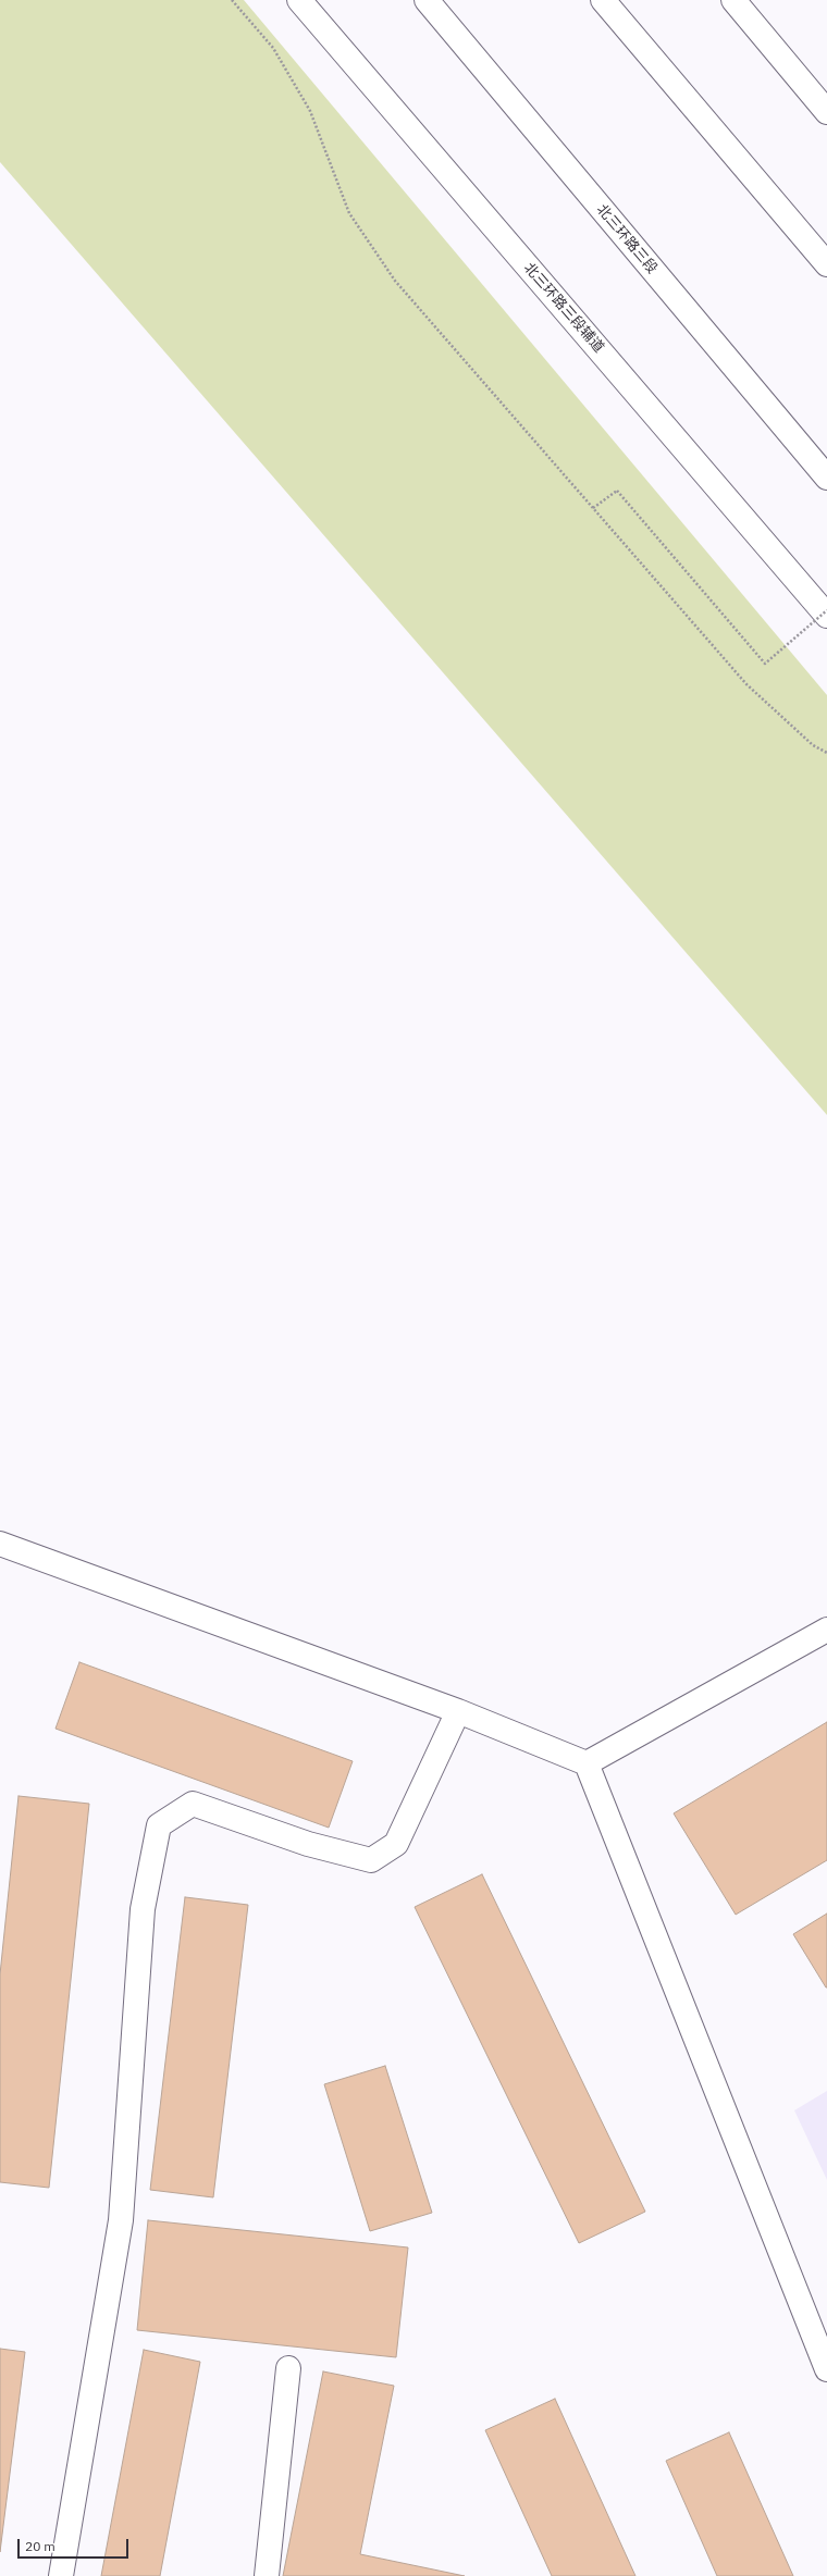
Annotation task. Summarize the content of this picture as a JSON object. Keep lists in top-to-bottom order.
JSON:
{
  "streets": {
    "main road": ["北三环路三段", "北三环路三段辅道"]
  },
  "scale_bar": "20 m"
}
